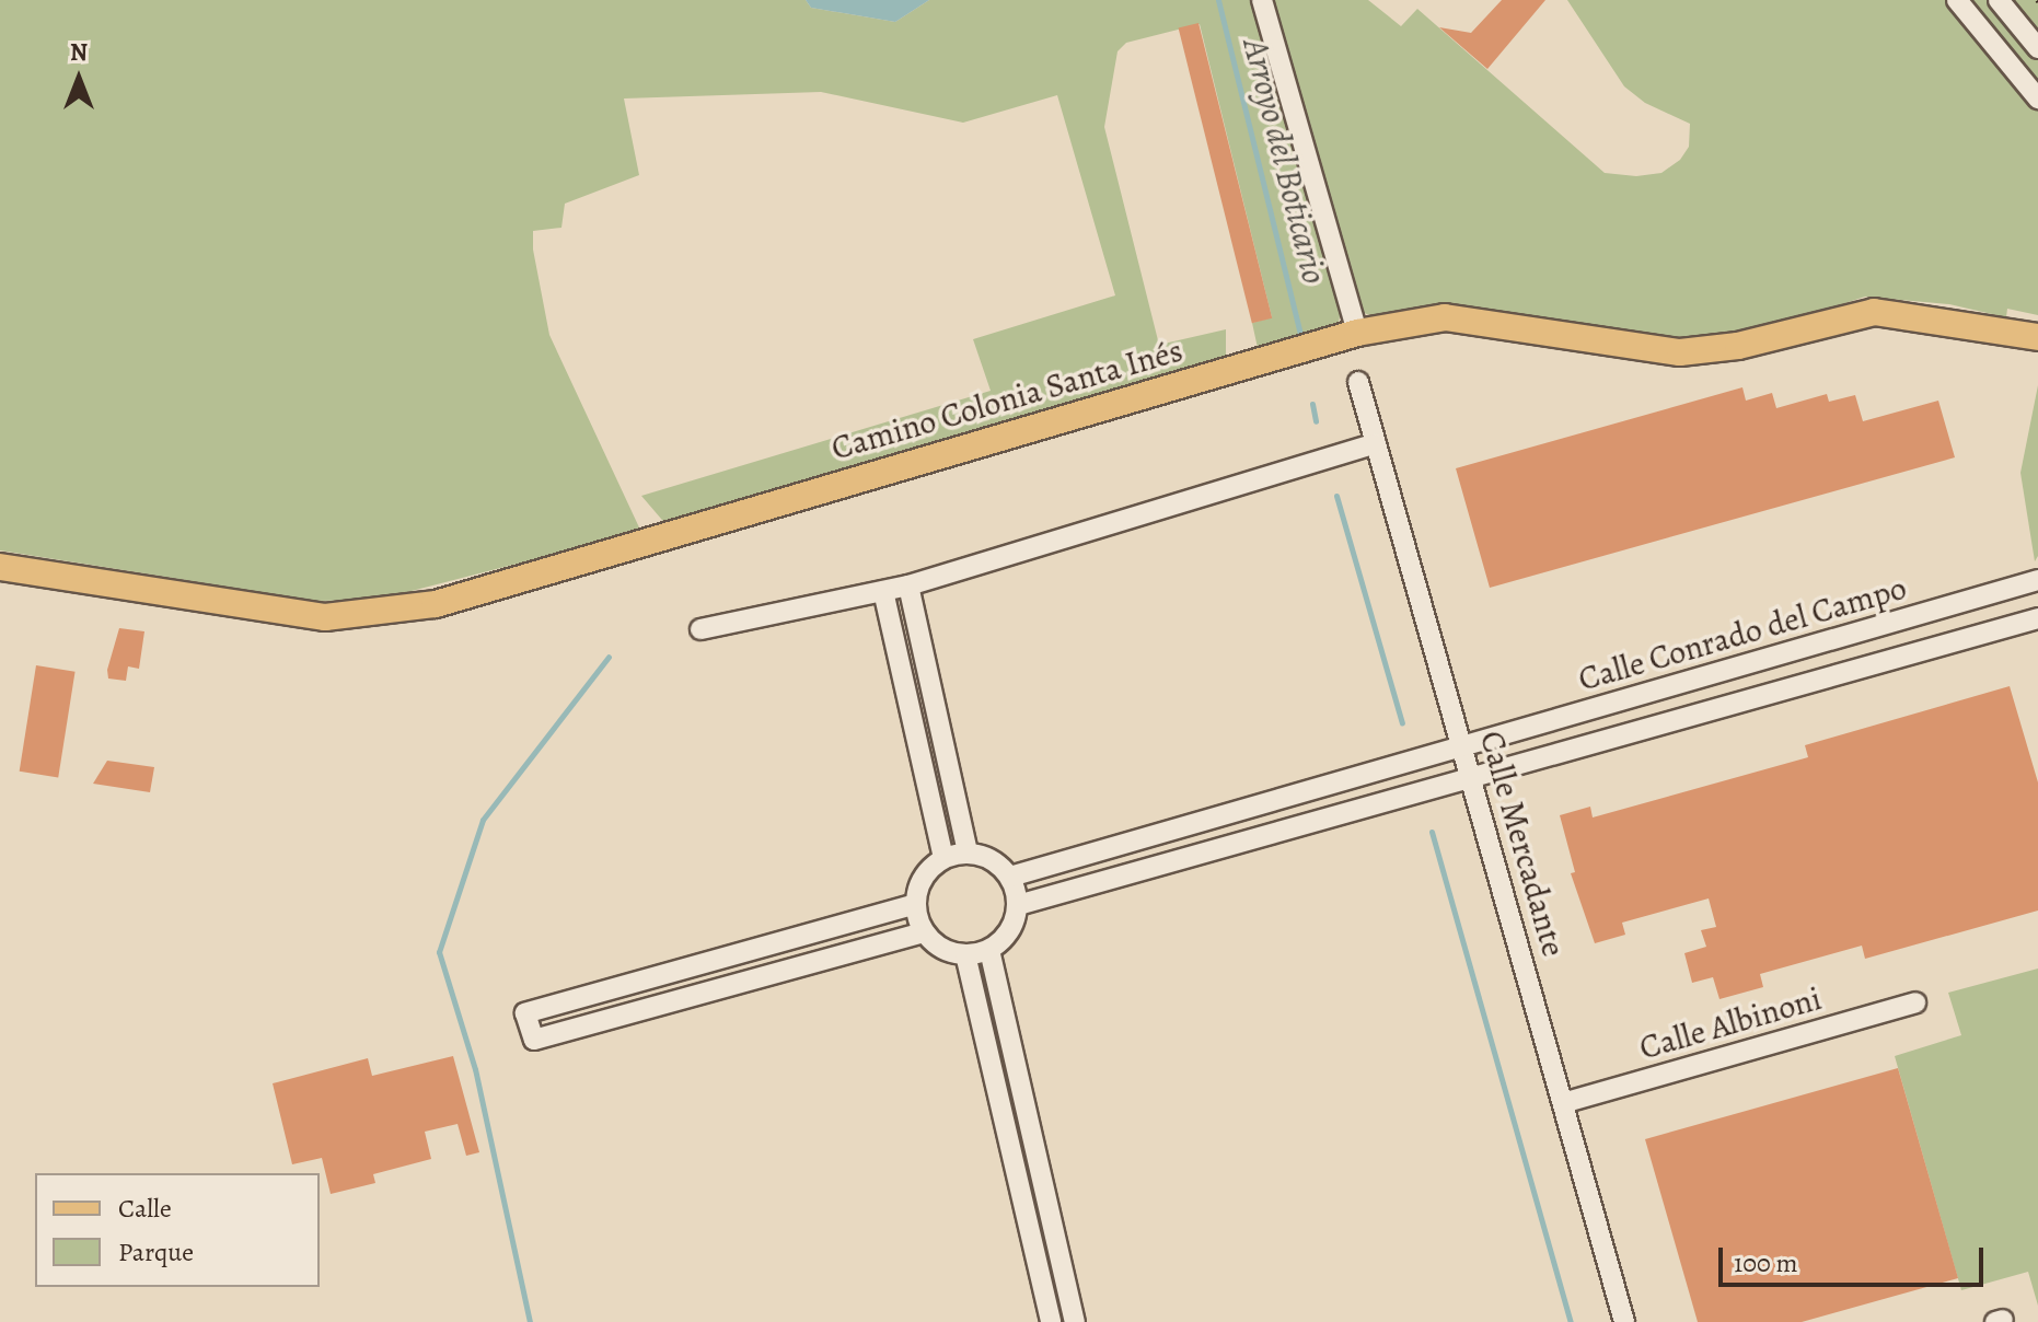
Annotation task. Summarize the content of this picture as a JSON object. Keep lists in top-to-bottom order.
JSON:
{
  "streets": {
    "main road": ["Camino Colonia Santa Inés"],
    "street": ["Calle Conrado del Campo", "Calle Mercadante", "Calle Albinoni"]
  },
  "crossings": [
    ["Calle Conrado del Campo", "Calle Mercadante"],
    ["Calle Mercadante", "Calle Albinoni"]
  ],
  "water": ["Arroyo del Boticario"],
  "legend": ["Calle", "Parque"],
  "scale_bar": "100 m",
  "north": "top"
}
